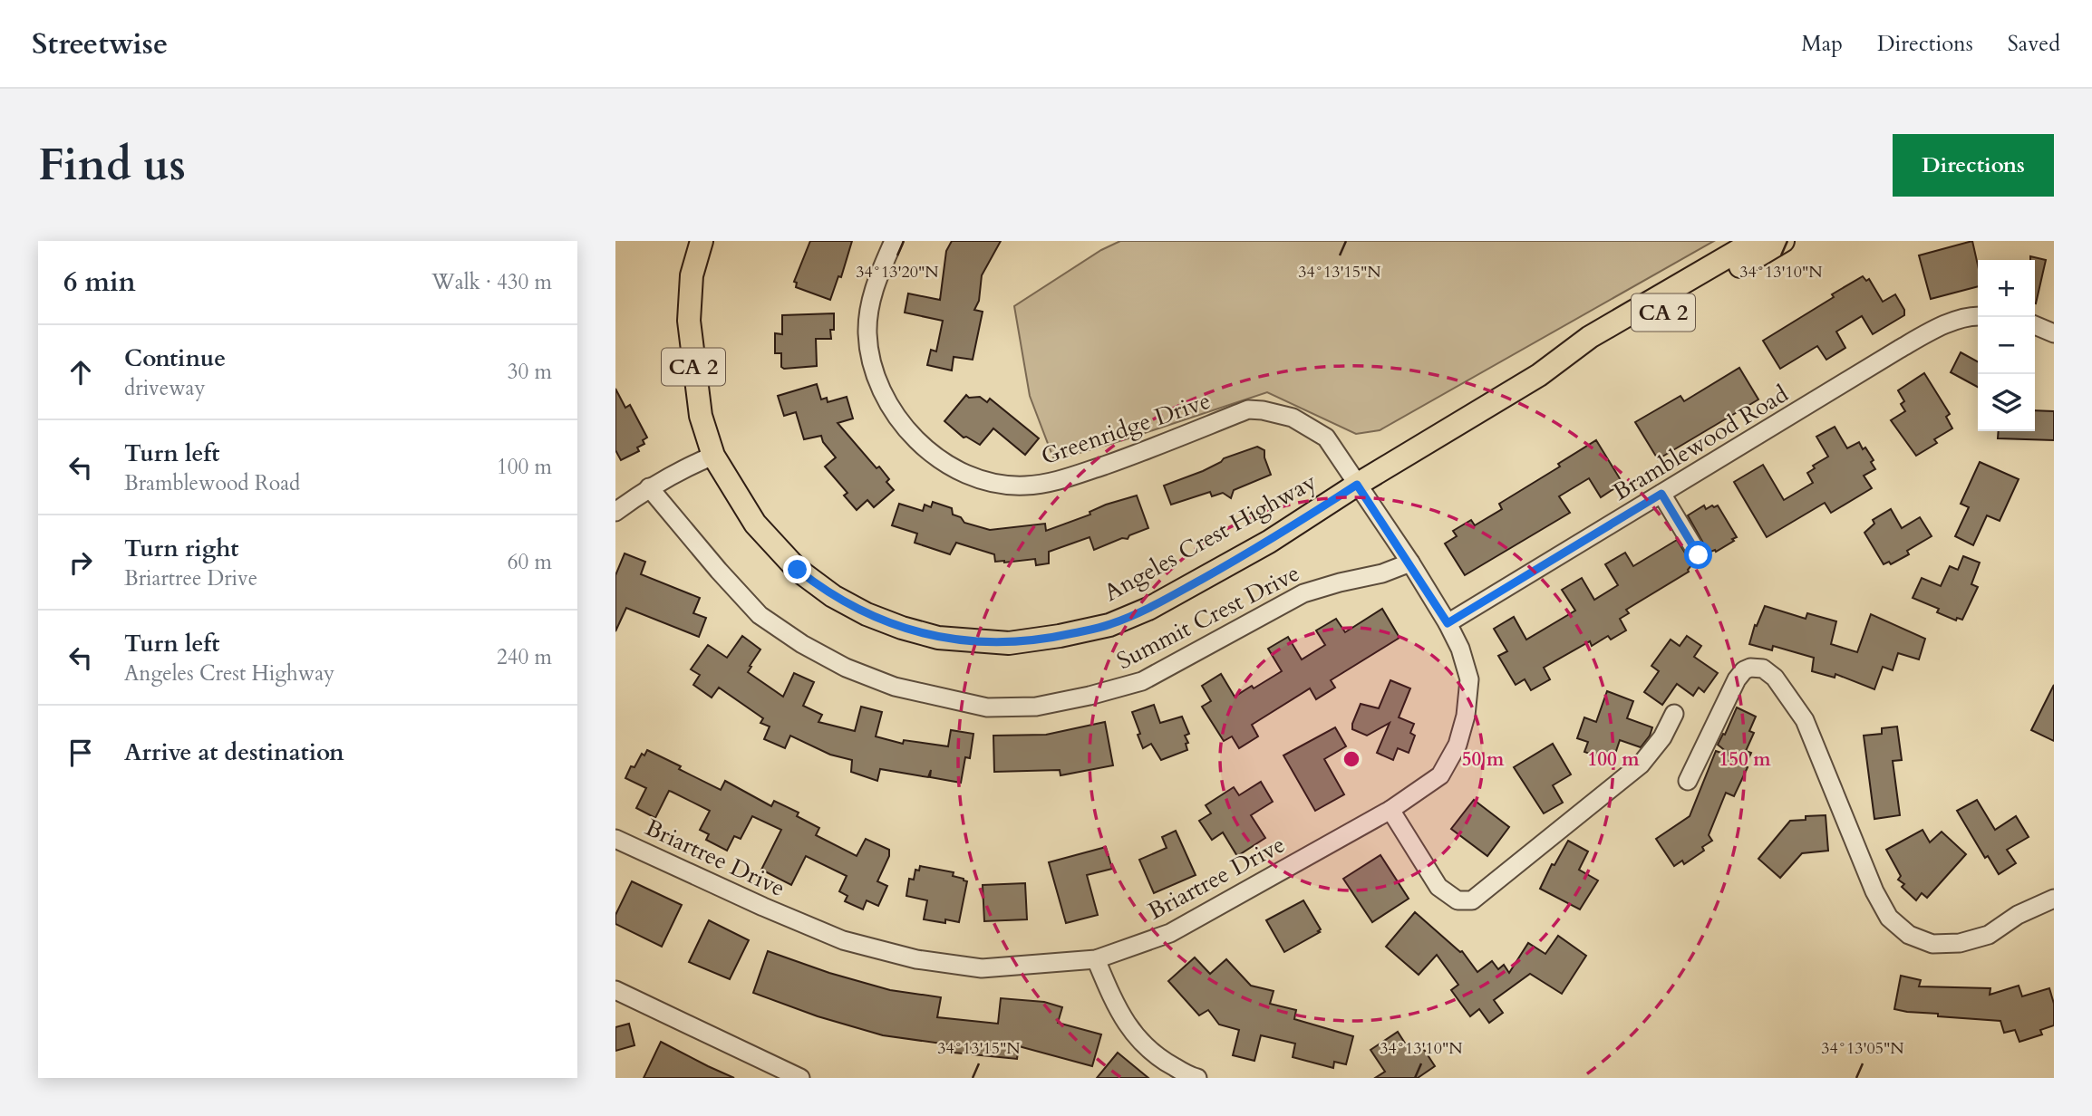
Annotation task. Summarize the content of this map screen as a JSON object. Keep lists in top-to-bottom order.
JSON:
{
  "streets": {
    "main road": ["CA 2", "Angeles Crest Highway"],
    "street": [
      "Greenridge Drive",
      "Bramblewood Road",
      "Summit Crest Drive",
      "Briartree Drive"
    ]
  },
  "crossings": [
    ["Greenridge Drive", "Angeles Crest Highway"],
    ["Greenridge Drive", "Briartree Drive"],
    ["Bramblewood Road", "Briartree Drive"],
    ["Angeles Crest Highway", "Briartree Drive"],
    ["Summit Crest Drive", "Briartree Drive"]
  ],
  "page": {
    "header": "Streetwise",
    "nav": ["Map", "Directions", "Saved"],
    "buttons": "Directions",
    "title": "Find us",
    "heading": ["6 min", "Walk · 430 m"],
    "map_buttons": ["+", "−"],
    "list": [
      ["Continue", "driveway", "30 m"],
      ["Turn left", "Bramblewood Road", "100 m"],
      ["Turn right", "Briartree Drive", "60 m"],
      ["Turn left", "Angeles Crest Highway", "240 m"],
      "Arrive at destination"
    ]
  },
  "coordinates": [
    "34°13'20\"N",
    "34°13'15\"N",
    "34°13'10\"N",
    "34°13'05\"N"
  ],
  "rings": ["50 m", "100 m", "150 m"]
}
